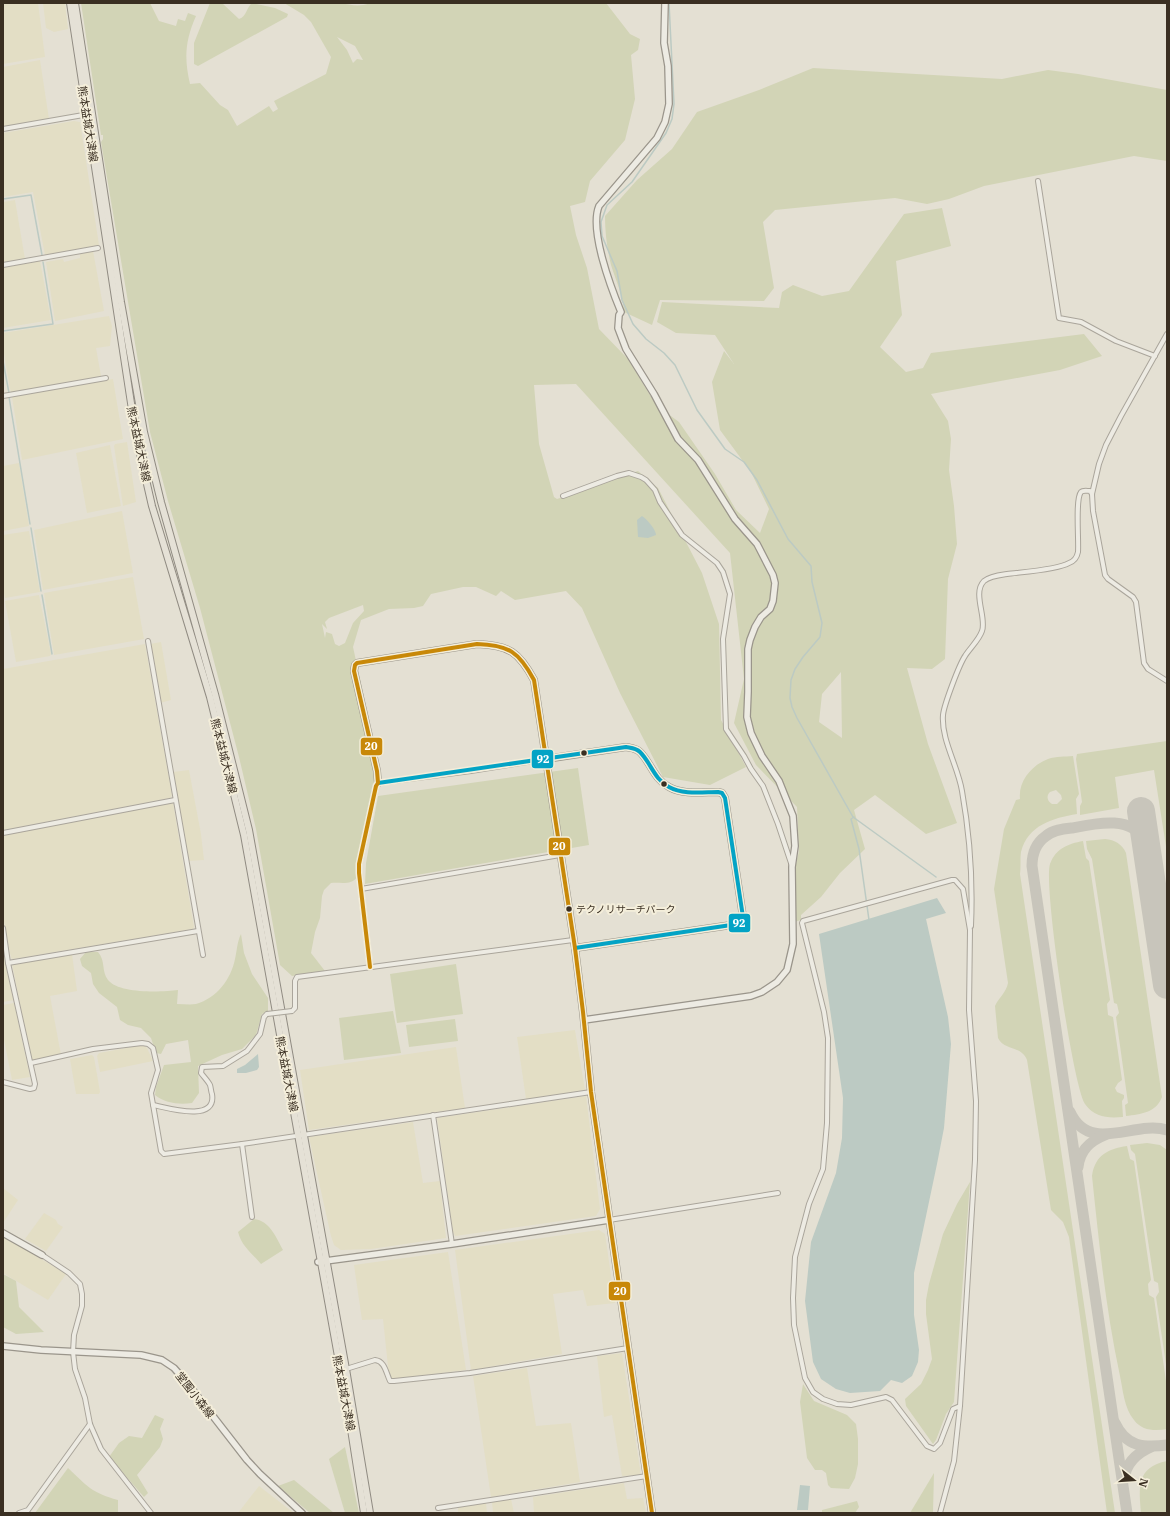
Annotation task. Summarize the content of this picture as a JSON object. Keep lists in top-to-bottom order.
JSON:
{
  "streets": {
    "main road": ["熊本益城大津線"],
    "street": ["堂園小森線"]
  },
  "places": ["テクノリサーチパーク"],
  "lines": ["transit line 20", "transit line 92"],
  "north": "right"
}
